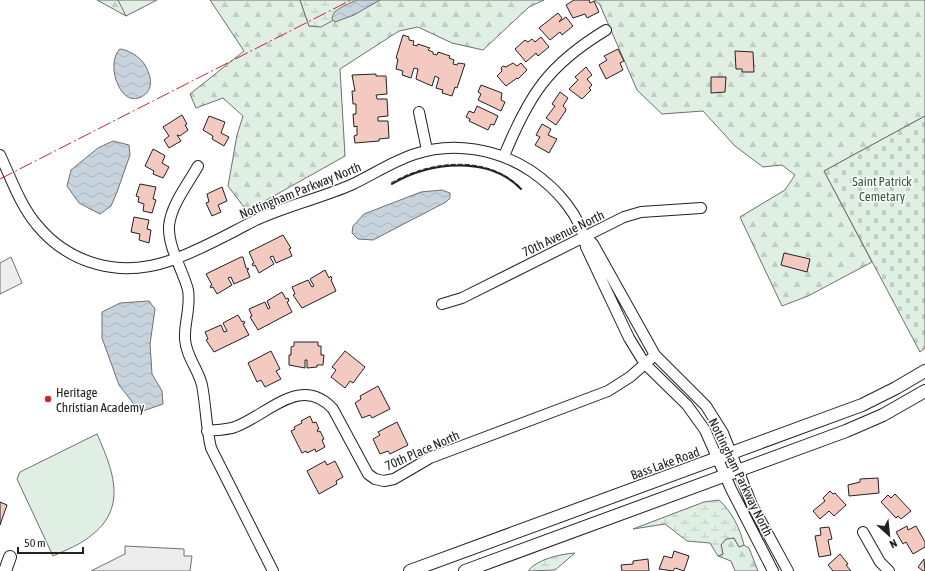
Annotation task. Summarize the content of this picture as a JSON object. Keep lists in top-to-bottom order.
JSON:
{
  "streets": {
    "main road": ["Bass Lake Road"],
    "street": ["Nottingham Parkway North", "70th Avenue North", "70th Place North"]
  },
  "crossings": [
    ["Nottingham Parkway North", "70th Avenue North"],
    ["Nottingham Parkway North", "70th Place North"],
    ["Nottingham Parkway North", "Bass Lake Road"]
  ],
  "parks": ["Saint Patrick Cemetary"],
  "places": ["Heritage Christian Academy"],
  "scale_bar": "50 m",
  "north": "bottom right"
}
